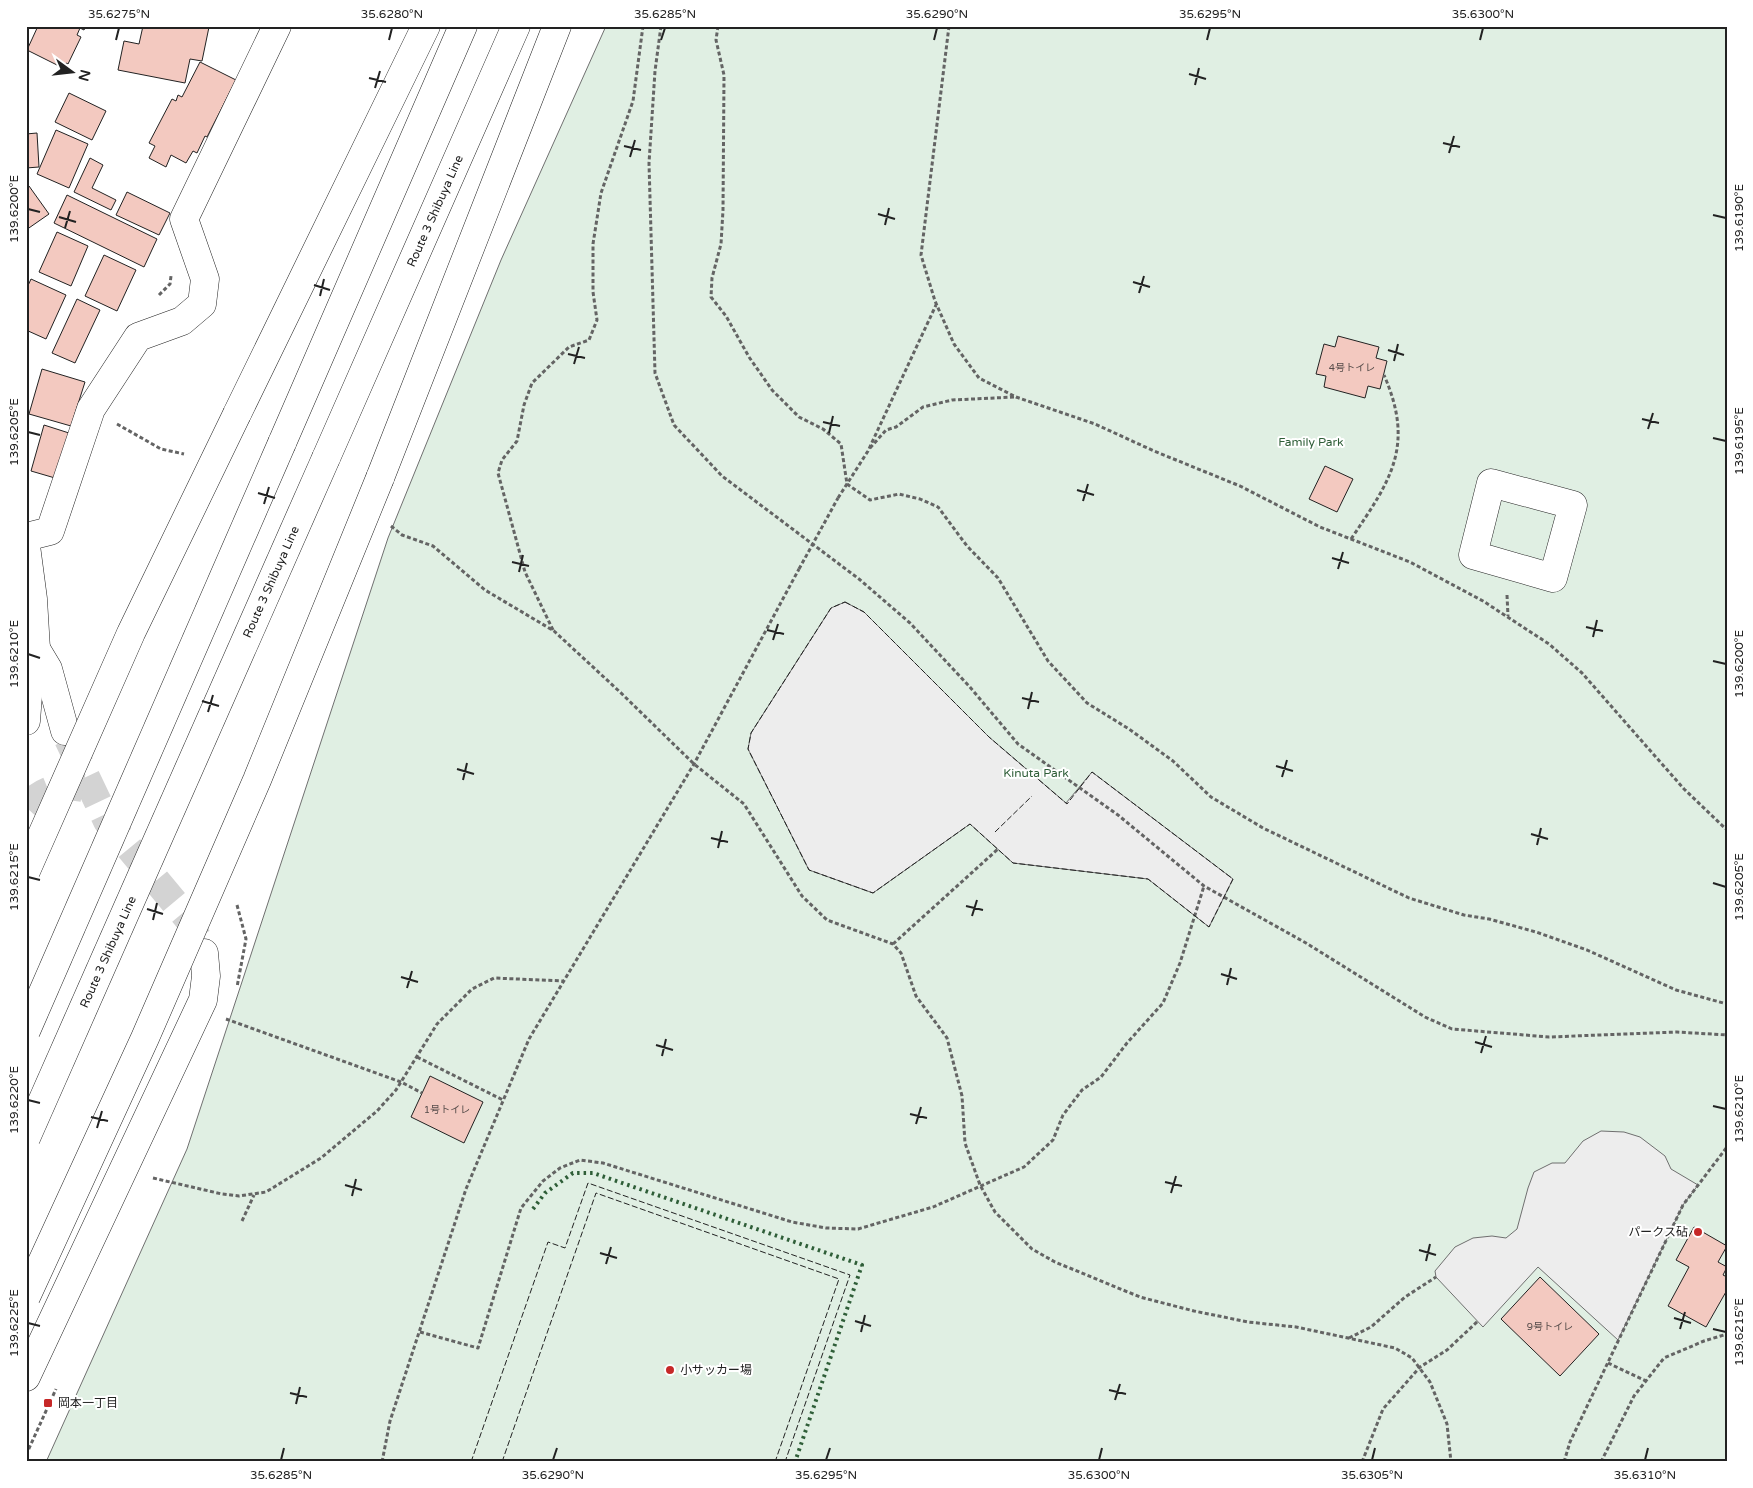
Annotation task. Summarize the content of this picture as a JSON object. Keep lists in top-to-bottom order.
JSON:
{
  "streets": {
    "main road": ["Route 3 Shibuya Line"]
  },
  "parks": ["Family Park", "Kinuta Park"],
  "places": {
    "other": ["パークス砧", "小サッカー場"],
    "transit": ["岡本一丁目"]
  },
  "house_numbers": ["4号トイレ", "1号トイレ", "9号トイレ"],
  "north": "right",
  "coordinates": [
    "35.6275°N",
    "35.6280°N",
    "35.6285°N",
    "35.6290°N",
    "35.6295°N",
    "35.6300°N",
    "139.6200°E",
    "139.6190°E",
    "139.6205°E",
    "139.6195°E",
    "139.6210°E",
    "139.6215°E",
    "139.6220°E",
    "139.6225°E",
    "35.6305°N",
    "35.6310°N"
  ]
}
